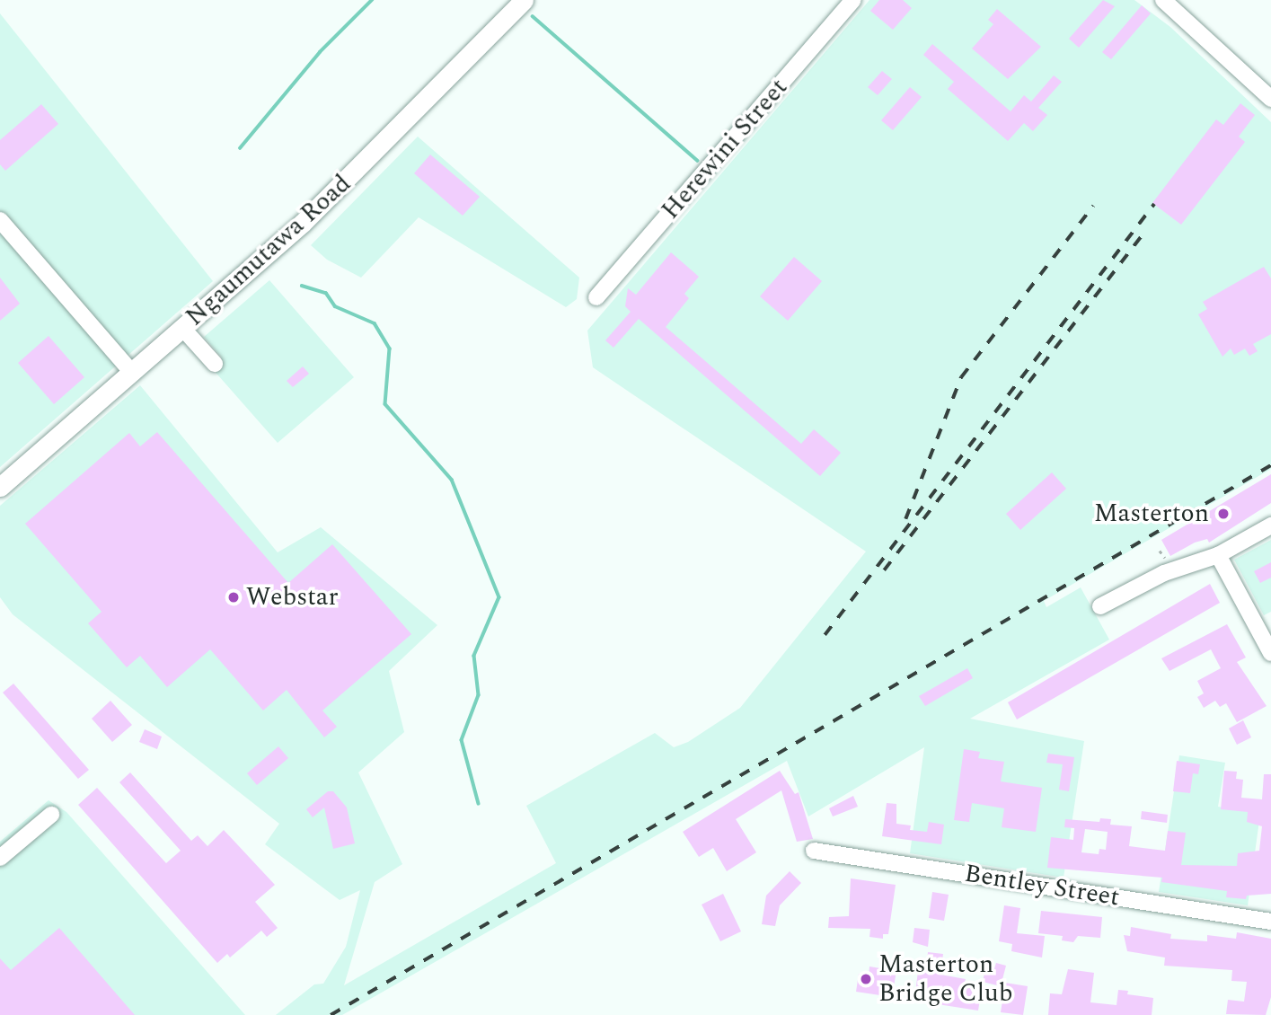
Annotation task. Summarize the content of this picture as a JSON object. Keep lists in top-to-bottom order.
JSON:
{
  "streets": {
    "main road": ["Ngaumutawa Road"],
    "street": ["Herewini Street", "Bentley Street"]
  },
  "places": ["Masterton", "Webstar", "Masterton Bridge Club"]
}
